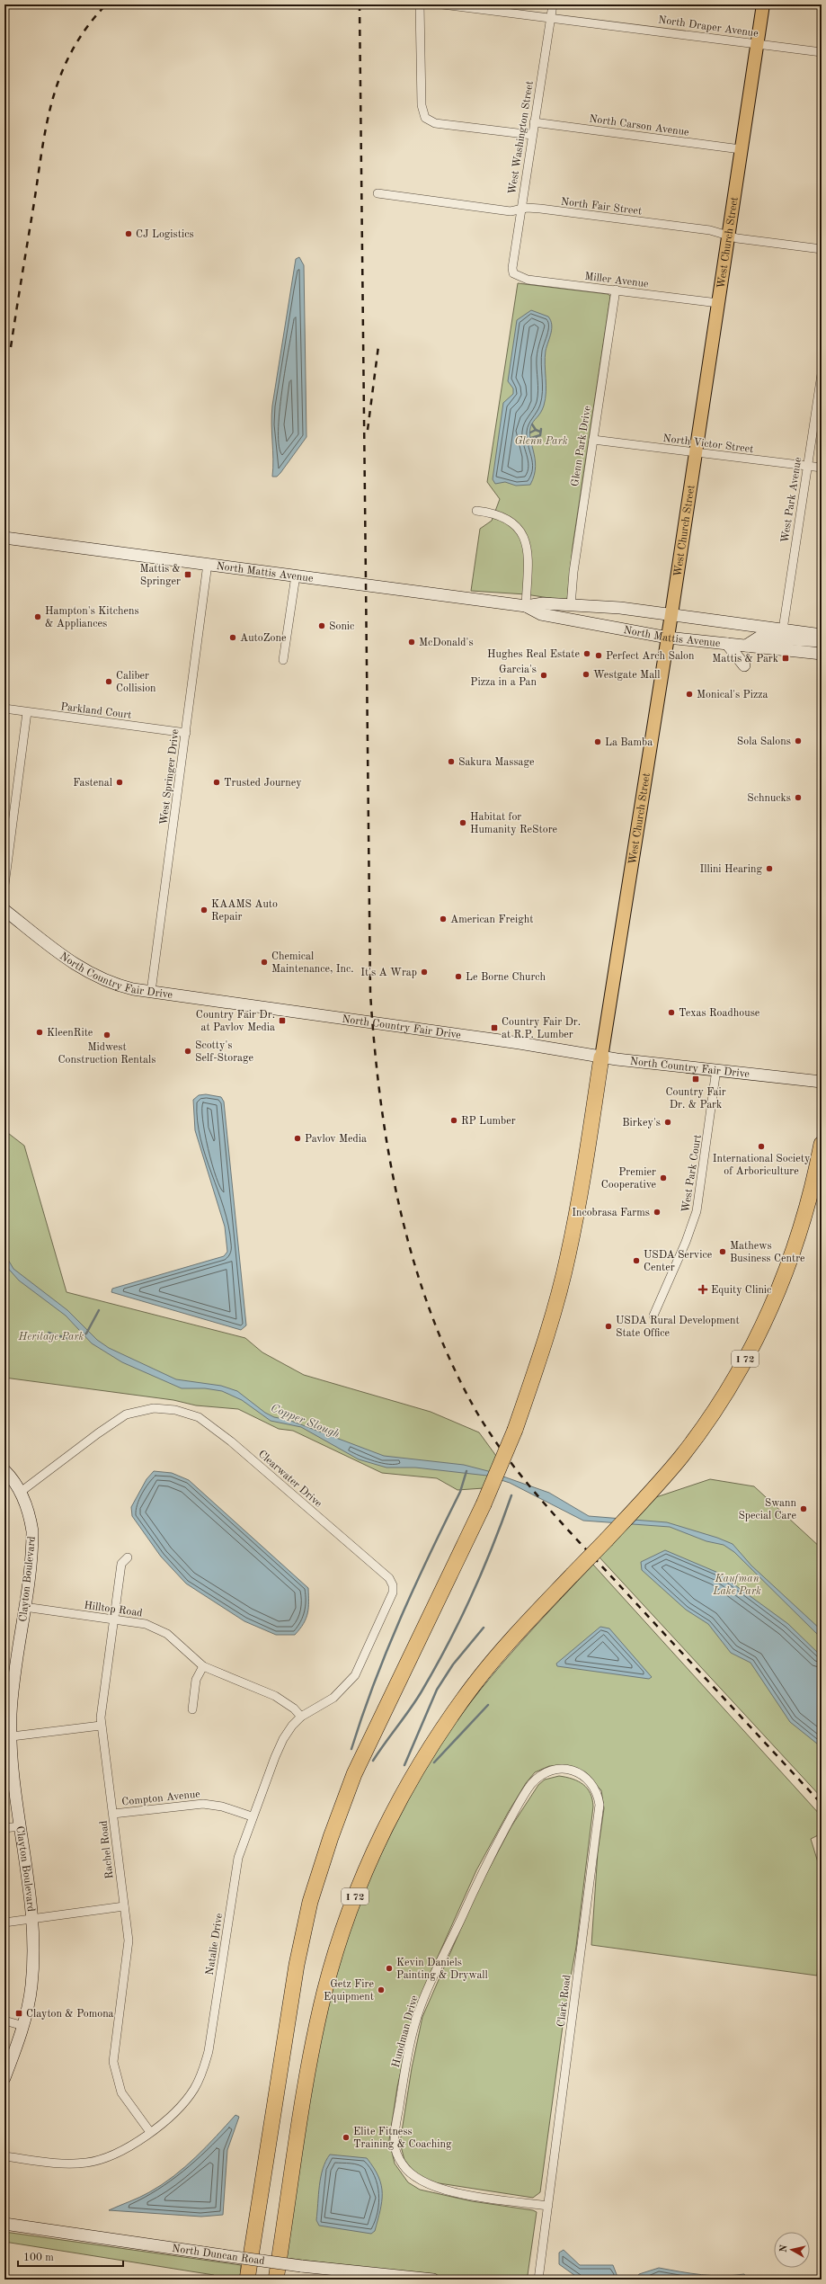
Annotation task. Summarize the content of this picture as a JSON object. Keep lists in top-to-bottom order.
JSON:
{
  "streets": {
    "highway": ["I 72"],
    "main road": [
      "West Church Street",
      "North Mattis Avenue",
      "North Country Fair Drive",
      "Clayton Boulevard",
      "North Duncan Road"
    ],
    "street": [
      "North Draper Avenue",
      "North Carson Avenue",
      "West Washington Street",
      "North Fair Street",
      "Miller Avenue",
      "North Victor Street",
      "Glenn Park Drive",
      "West Park Avenue",
      "Parkland Court",
      "West Springer Drive",
      "West Park Court",
      "Clearwater Drive",
      "Hilltop Road",
      "Compton Avenue",
      "Rachel Road",
      "Natalie Drive",
      "Clark Road",
      "Hundman Drive"
    ]
  },
  "crossings": [
    ["North Draper Avenue", "West Washington Street"],
    ["North Draper Avenue", "West Church Street"],
    ["North Carson Avenue", "West Washington Street"],
    ["North Carson Avenue", "West Church Street"],
    ["West Washington Street", "North Fair Street"],
    ["West Washington Street", "Miller Avenue"],
    ["North Fair Street", "West Church Street"],
    ["West Church Street", "Miller Avenue"],
    ["West Church Street", "North Victor Street"],
    ["West Church Street", "North Mattis Avenue"],
    ["West Church Street", "North Country Fair Drive"],
    ["Miller Avenue", "Glenn Park Drive"],
    ["North Victor Street", "Glenn Park Drive"],
    ["North Victor Street", "West Park Avenue"],
    ["Glenn Park Drive", "North Mattis Avenue"],
    ["West Park Avenue", "North Mattis Avenue"],
    ["North Mattis Avenue", "West Springer Drive"],
    ["Parkland Court", "West Springer Drive"],
    ["West Springer Drive", "North Country Fair Drive"],
    ["North Country Fair Drive", "West Park Court"],
    ["Clearwater Drive", "Clayton Boulevard"],
    ["Clearwater Drive", "Hilltop Road"],
    ["Clearwater Drive", "Natalie Drive"],
    ["Clayton Boulevard", "Hilltop Road"],
    ["Hilltop Road", "Rachel Road"],
    ["Hilltop Road", "Natalie Drive"],
    ["Compton Avenue", "Rachel Road"],
    ["Compton Avenue", "Natalie Drive"],
    ["Rachel Road", "Natalie Drive"],
    ["Clark Road", "Hundman Drive"]
  ],
  "water": ["Copper Slough"],
  "parks": ["Glenn Park", "Heritage Park", "Kaufman Lake Park"],
  "places": {
    "other": [
      "CJ Logistics",
      "Hampton's Kitchens & Appliances",
      "Sonic",
      "AutoZone",
      "McDonald's",
      "Hughes Real Estate",
      "Perfect Arch Salon",
      "Westgate Mall",
      "Garcia's Pizza in a Pan",
      "Caliber Collision",
      "Monical's Pizza",
      "Sola Salons",
      "La Bamba",
      "Sakura Massage",
      "Fastenal",
      "Trusted Journey",
      "Schnucks",
      "Habitat for Humanity ReStore",
      "Illini Hearing",
      "KAAMS Auto Repair",
      "American Freight",
      "Chemical Maintenance, Inc.",
      "It's A Wrap",
      "Le Borne Church",
      "Texas Roadhouse",
      "KleenRite",
      "Midwest Construction Rentals",
      "Scotty's Self-Storage",
      "RP Lumber",
      "Birkey's",
      "Pavlov Media",
      "International Society of Arboriculture",
      "Premier Cooperative",
      "Incobrasa Farms",
      "Mathews Business Centre",
      "USDA Service Center",
      "USDA Rural Development State Office",
      "Swann Special Care",
      "Kevin Daniels Painting & Drywall",
      "Getz Fire Equipment",
      "Elite Fitness Training & Coaching"
    ],
    "transit": [
      "Mattis & Springer",
      "Mattis & Park",
      "Country Fair Dr. at Pavlov Media",
      "Country Fair Dr. at R.P. Lumber",
      "Country Fair Dr. & Park",
      "Clayton & Pomona"
    ],
    "health": ["Equity Clinic"]
  },
  "scale_bar": "100 m",
  "north": "left"
}
